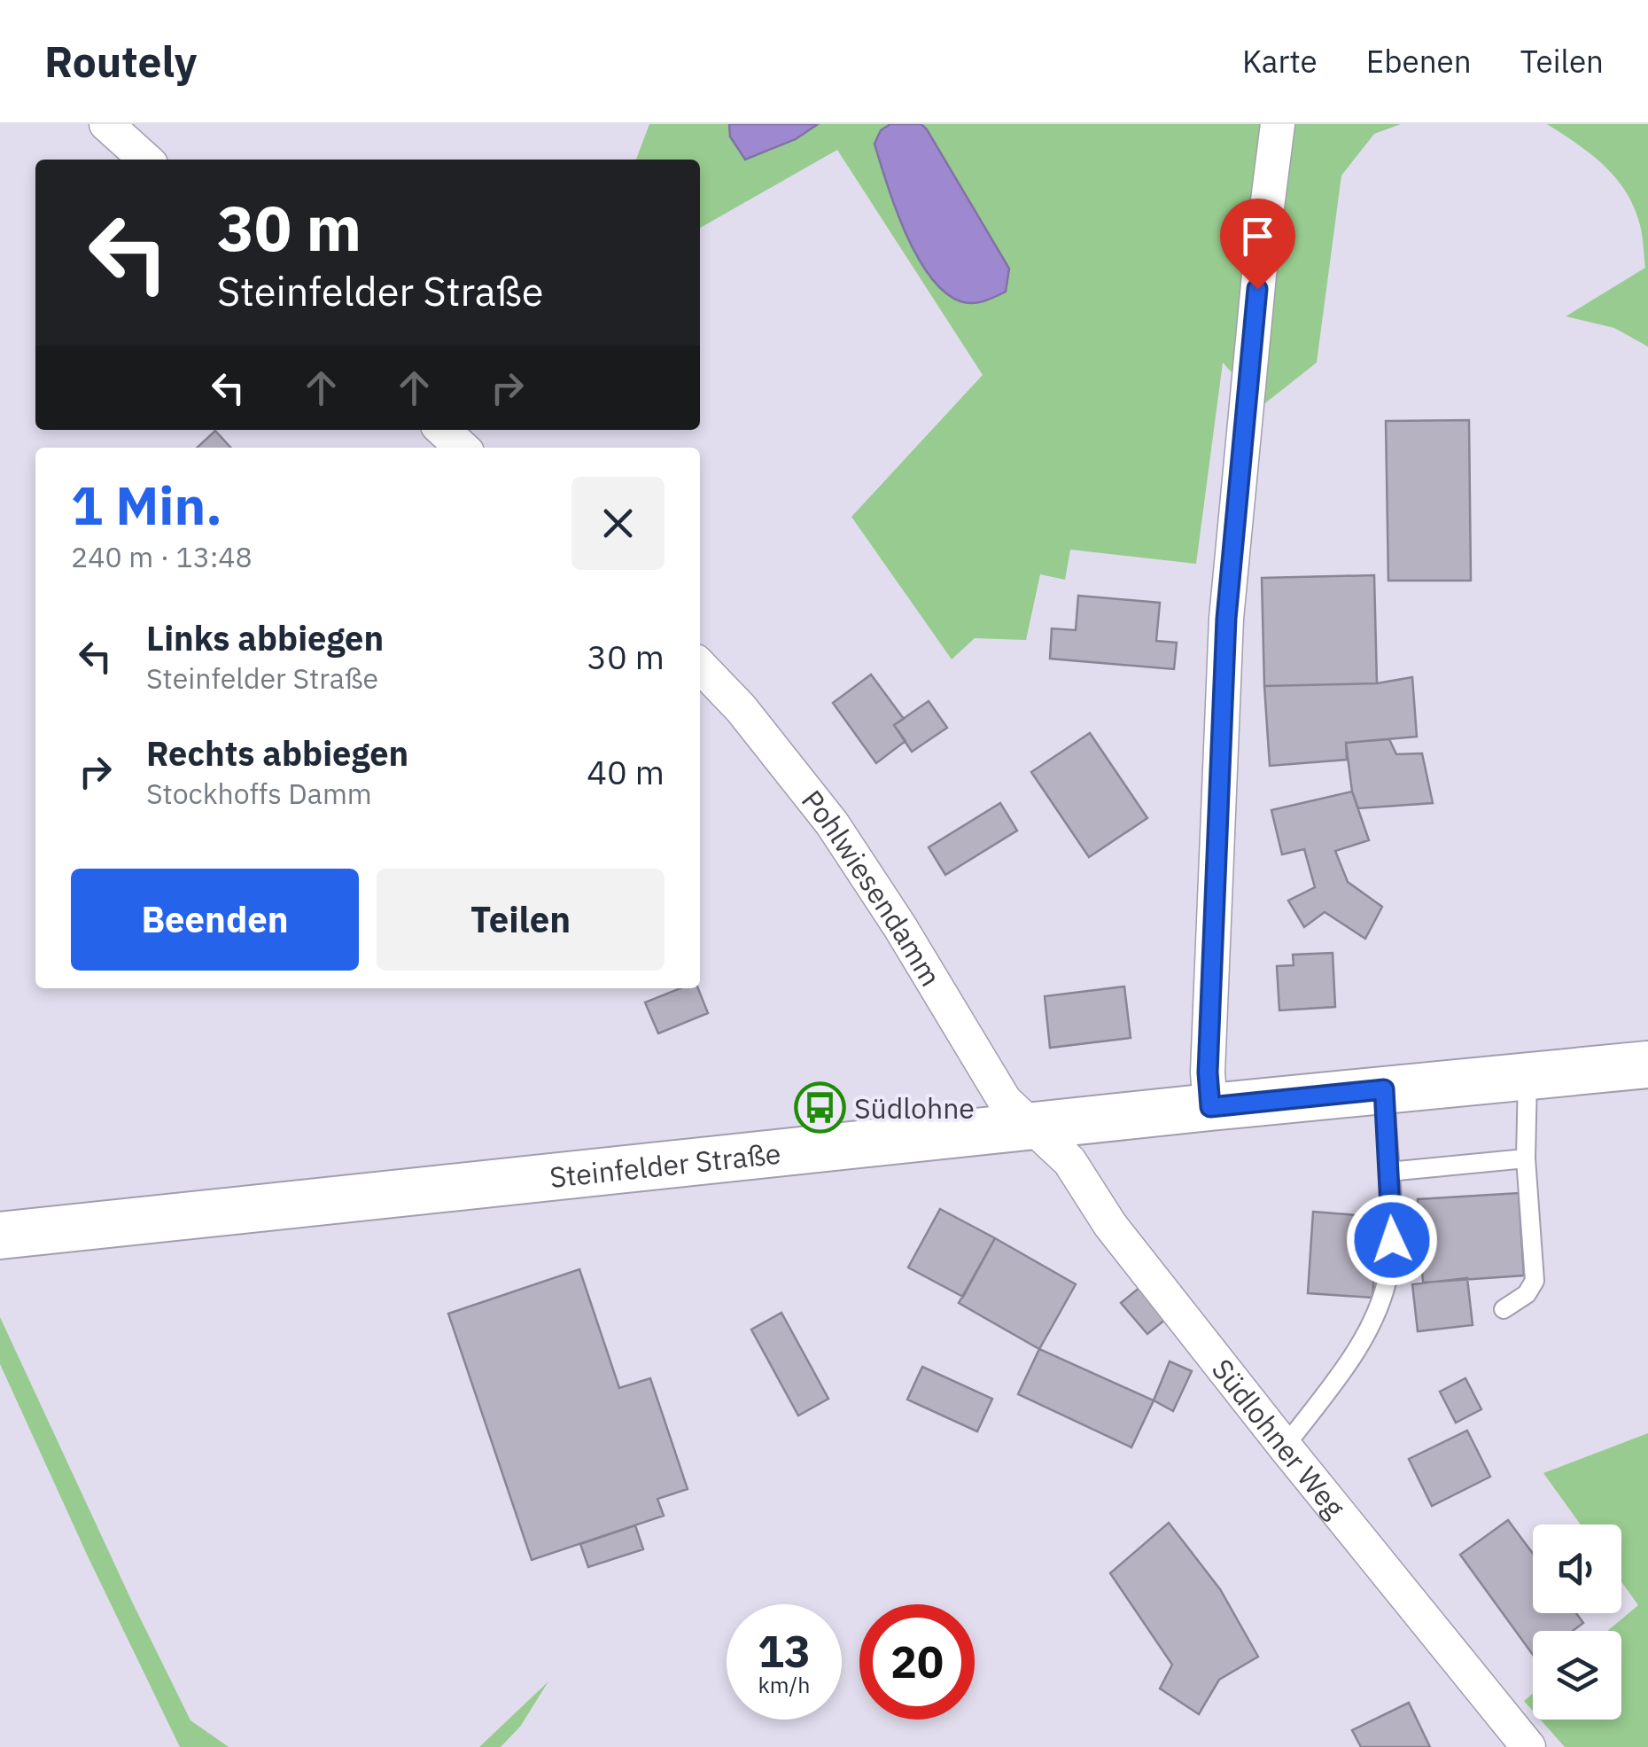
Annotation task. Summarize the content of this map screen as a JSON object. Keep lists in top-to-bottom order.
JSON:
{
  "streets": {
    "main road": ["Steinfelder Straße"],
    "street": ["Pohlwiesendamm", "Südlohner Weg"]
  },
  "crossings": [
    ["Pohlwiesendamm", "Steinfelder Straße"],
    ["Pohlwiesendamm", "Südlohner Weg"],
    ["Steinfelder Straße", "Südlohner Weg"]
  ],
  "places": {
    "bus stop": ["Südlohne"]
  },
  "page": {
    "header": "Routely",
    "nav": ["Karte", "Ebenen", "Teilen"],
    "turn": ["30 m", "Steinfelder Straße"],
    "heading": ["1 Min.", "240 m · 13:48"],
    "list": [
      {
        "name": "Links abbiegen",
        "note": "Steinfelder Straße",
        "value": "30 m"
      },
      {
        "name": "Rechts abbiegen",
        "note": "Stockhoffs Damm",
        "value": "40 m"
      }
    ],
    "buttons": ["Beenden", "Teilen"],
    "speed": "13 km/h",
    "limit": "20"
  }
}
